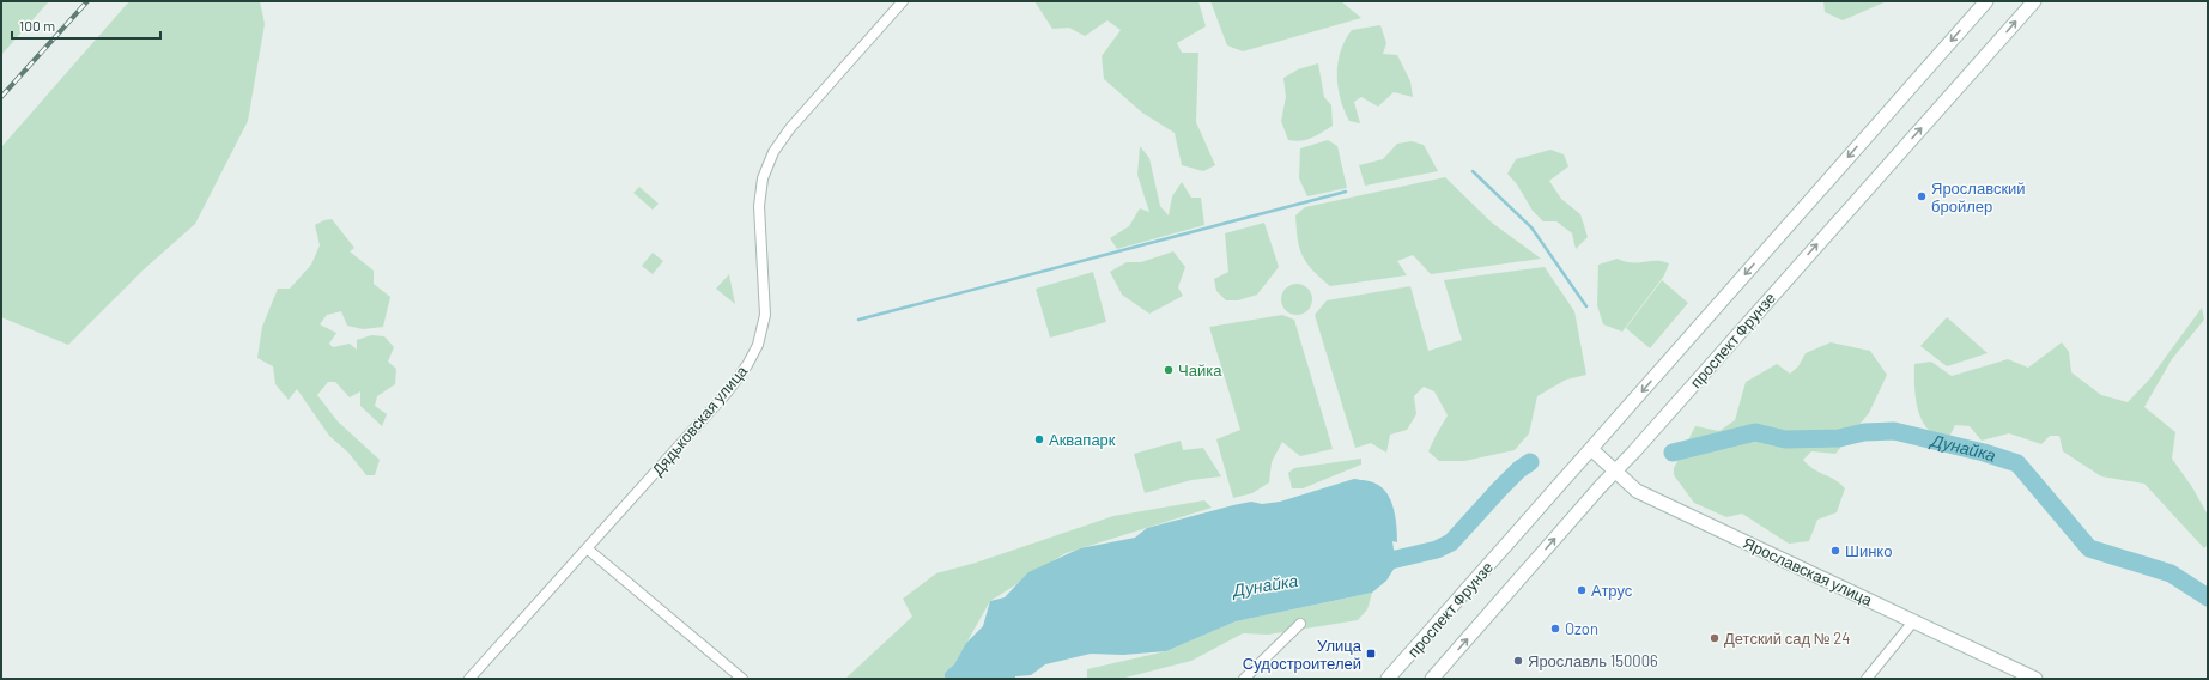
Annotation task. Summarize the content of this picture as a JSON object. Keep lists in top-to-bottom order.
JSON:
{
  "streets": {
    "main road": ["проспект Фрунзе", "Ярославская улица"],
    "street": ["Дядьковская улица"]
  },
  "crossings": [
    ["проспект Фрунзе", "Ярославская улица"]
  ],
  "water": ["Дунайка"],
  "places": {
    "other": [
      "Ярославский бройлер",
      "Чайка",
      "Аквапарк",
      "Шинко",
      "Атрус",
      "Ozon",
      "Детский сад № 24",
      "Ярославль 150006"
    ],
    "transit": ["Улица Судостроителей"]
  },
  "scale_bar": "100 m"
}
